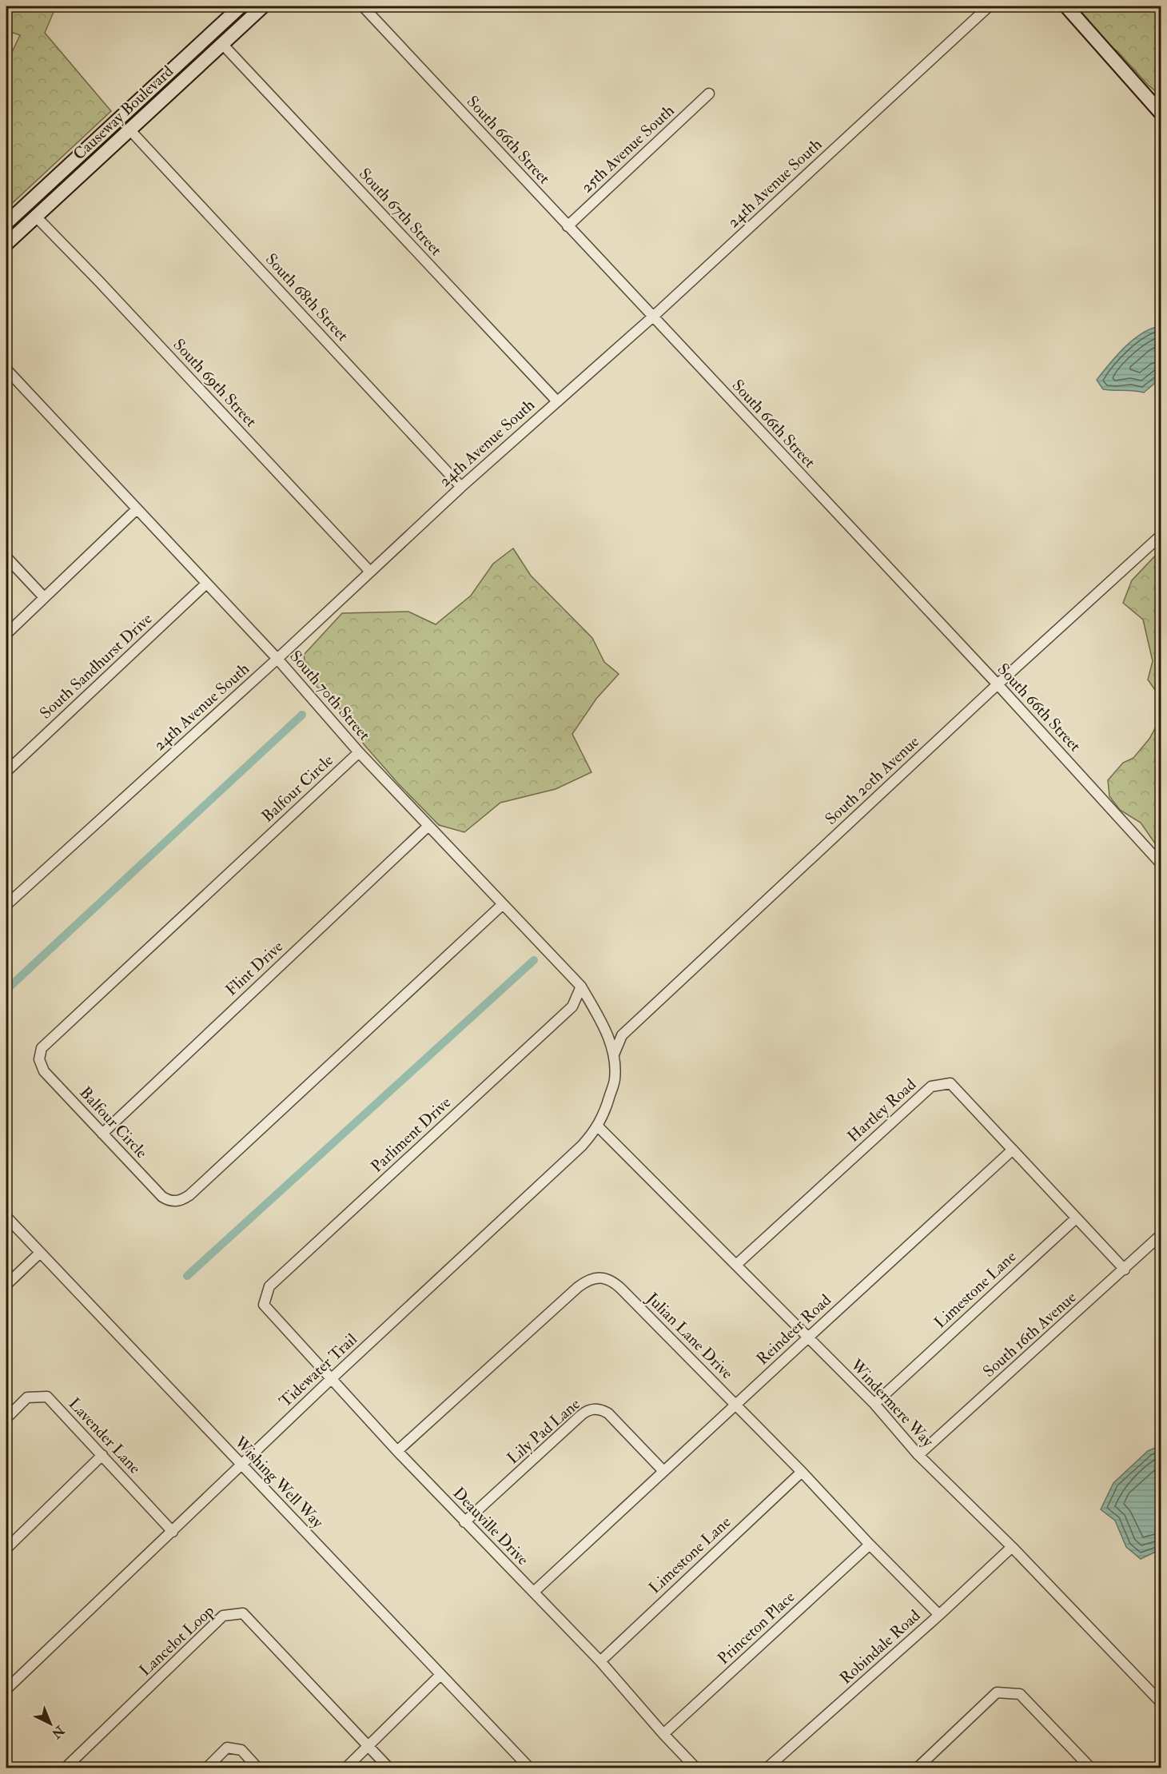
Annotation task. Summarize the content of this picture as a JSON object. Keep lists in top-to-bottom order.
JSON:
{
  "streets": {
    "main road": ["Causeway Boulevard"],
    "street": [
      "South 66th Street",
      "25th Avenue South",
      "24th Avenue South",
      "South 67th Street",
      "South 68th Street",
      "South 69th Street",
      "South Sandhurst Drive",
      "South 70th Street",
      "South 20th Avenue",
      "Balfour Circle",
      "Flint Drive",
      "Hartley Road",
      "Parliment Drive",
      "Limestone Lane",
      "Reindeer Road",
      "South 16th Avenue",
      "Julian Lane Drive",
      "Tidewater Trail",
      "Windermere Way",
      "Lily Pad Lane",
      "Lavender Lane",
      "Wishing Well Way",
      "Deauville Drive",
      "Princeton Place",
      "Lancelot Loop",
      "Robindale Road"
    ]
  },
  "crossings": [
    ["Causeway Boulevard", "South 67th Street"],
    ["Causeway Boulevard", "South 68th Street"],
    ["Causeway Boulevard", "South 69th Street"],
    ["South 66th Street", "25th Avenue South"],
    ["South 66th Street", "24th Avenue South"],
    ["South 66th Street", "South 20th Avenue"],
    ["24th Avenue South", "South 67th Street"],
    ["24th Avenue South", "South 68th Street"],
    ["24th Avenue South", "South 69th Street"],
    ["24th Avenue South", "South 70th Street"],
    ["South Sandhurst Drive", "South 70th Street"],
    ["South 70th Street", "South 20th Avenue"],
    ["South 70th Street", "Balfour Circle"],
    ["South 70th Street", "Flint Drive"],
    ["South 70th Street", "Parliment Drive"],
    ["South 70th Street", "Tidewater Trail"],
    ["South 20th Avenue", "Tidewater Trail"],
    ["Balfour Circle", "Flint Drive"],
    ["Hartley Road", "Limestone Lane"],
    ["Hartley Road", "Reindeer Road"],
    ["Hartley Road", "South 16th Avenue"],
    ["Hartley Road", "Windermere Way"],
    ["Parliment Drive", "Deauville Drive"],
    ["Limestone Lane", "Julian Lane Drive"],
    ["Limestone Lane", "Windermere Way"],
    ["Limestone Lane", "Deauville Drive"],
    ["Reindeer Road", "Julian Lane Drive"],
    ["Reindeer Road", "Windermere Way"],
    ["Reindeer Road", "Lily Pad Lane"],
    ["Reindeer Road", "Deauville Drive"],
    ["South 16th Avenue", "Windermere Way"],
    ["Julian Lane Drive", "Deauville Drive"],
    ["Julian Lane Drive", "Princeton Place"],
    ["Julian Lane Drive", "Robindale Road"],
    ["Tidewater Trail", "Windermere Way"],
    ["Tidewater Trail", "Lavender Lane"],
    ["Tidewater Trail", "Wishing Well Way"],
    ["Tidewater Trail", "Deauville Drive"],
    ["Windermere Way", "Robindale Road"],
    ["Lily Pad Lane", "Deauville Drive"],
    ["Deauville Drive", "Princeton Place"]
  ],
  "north": "bottom right"
}
